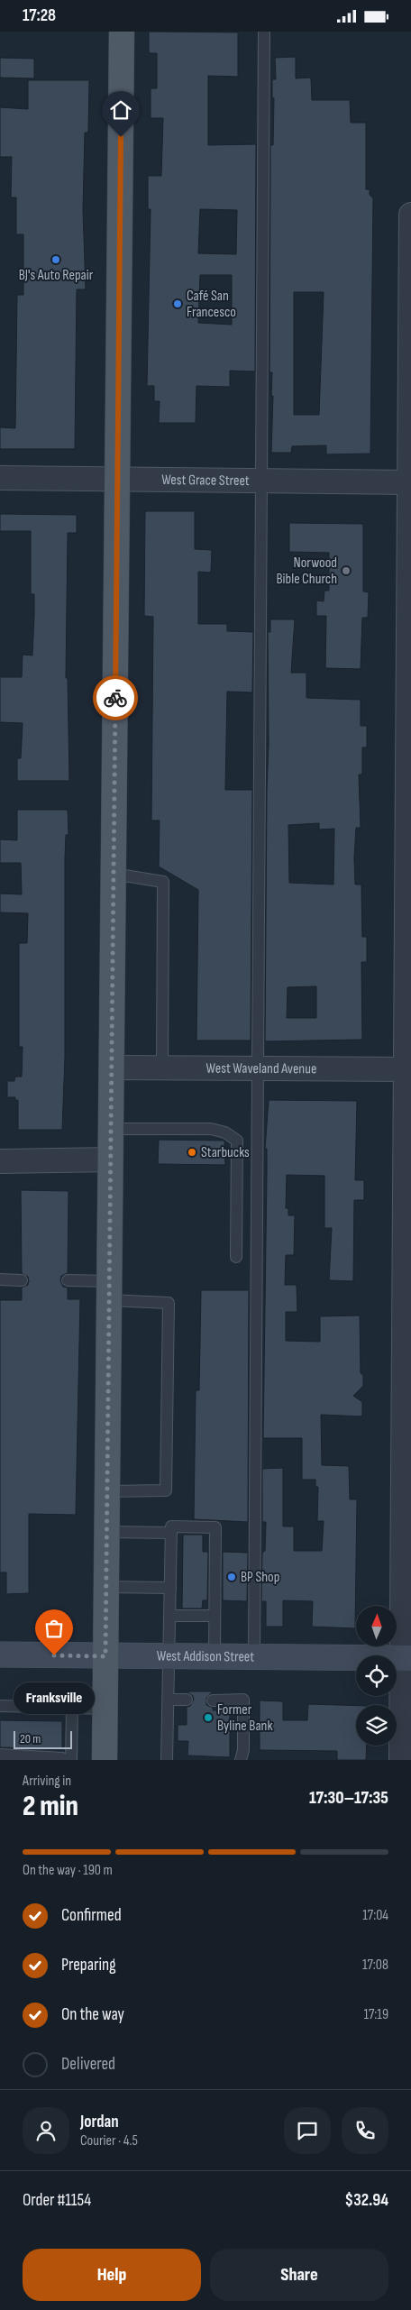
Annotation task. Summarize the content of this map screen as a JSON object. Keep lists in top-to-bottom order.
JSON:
{
  "streets": {
    "street": ["West Grace Street", "West Waveland Avenue", "West Addison Street"]
  },
  "places": [
    "BJ's Auto Repair",
    "Café San Francesco",
    "Norwood Bible Church",
    "Starbucks",
    "BP Shop",
    "Franksville",
    "Former Byline Bank"
  ],
  "scale_bar": "20 m",
  "north": "top",
  "page": {
    "status": "17:28",
    "bubble": "Franksville",
    "scale": "20 m",
    "heading": ["2 min", "Arriving in", "17:30–17:35"],
    "panel": [
      "Jordan",
      "Courier · 4.5",
      "Order #1154",
      "$32.94"
    ],
    "bar": "On the way · 190 m",
    "list": [
      ["Confirmed", "17:04"],
      ["Preparing", "17:08"],
      ["On the way", "17:19"],
      "Delivered"
    ],
    "buttons": ["Help", "Share"]
  }
}
